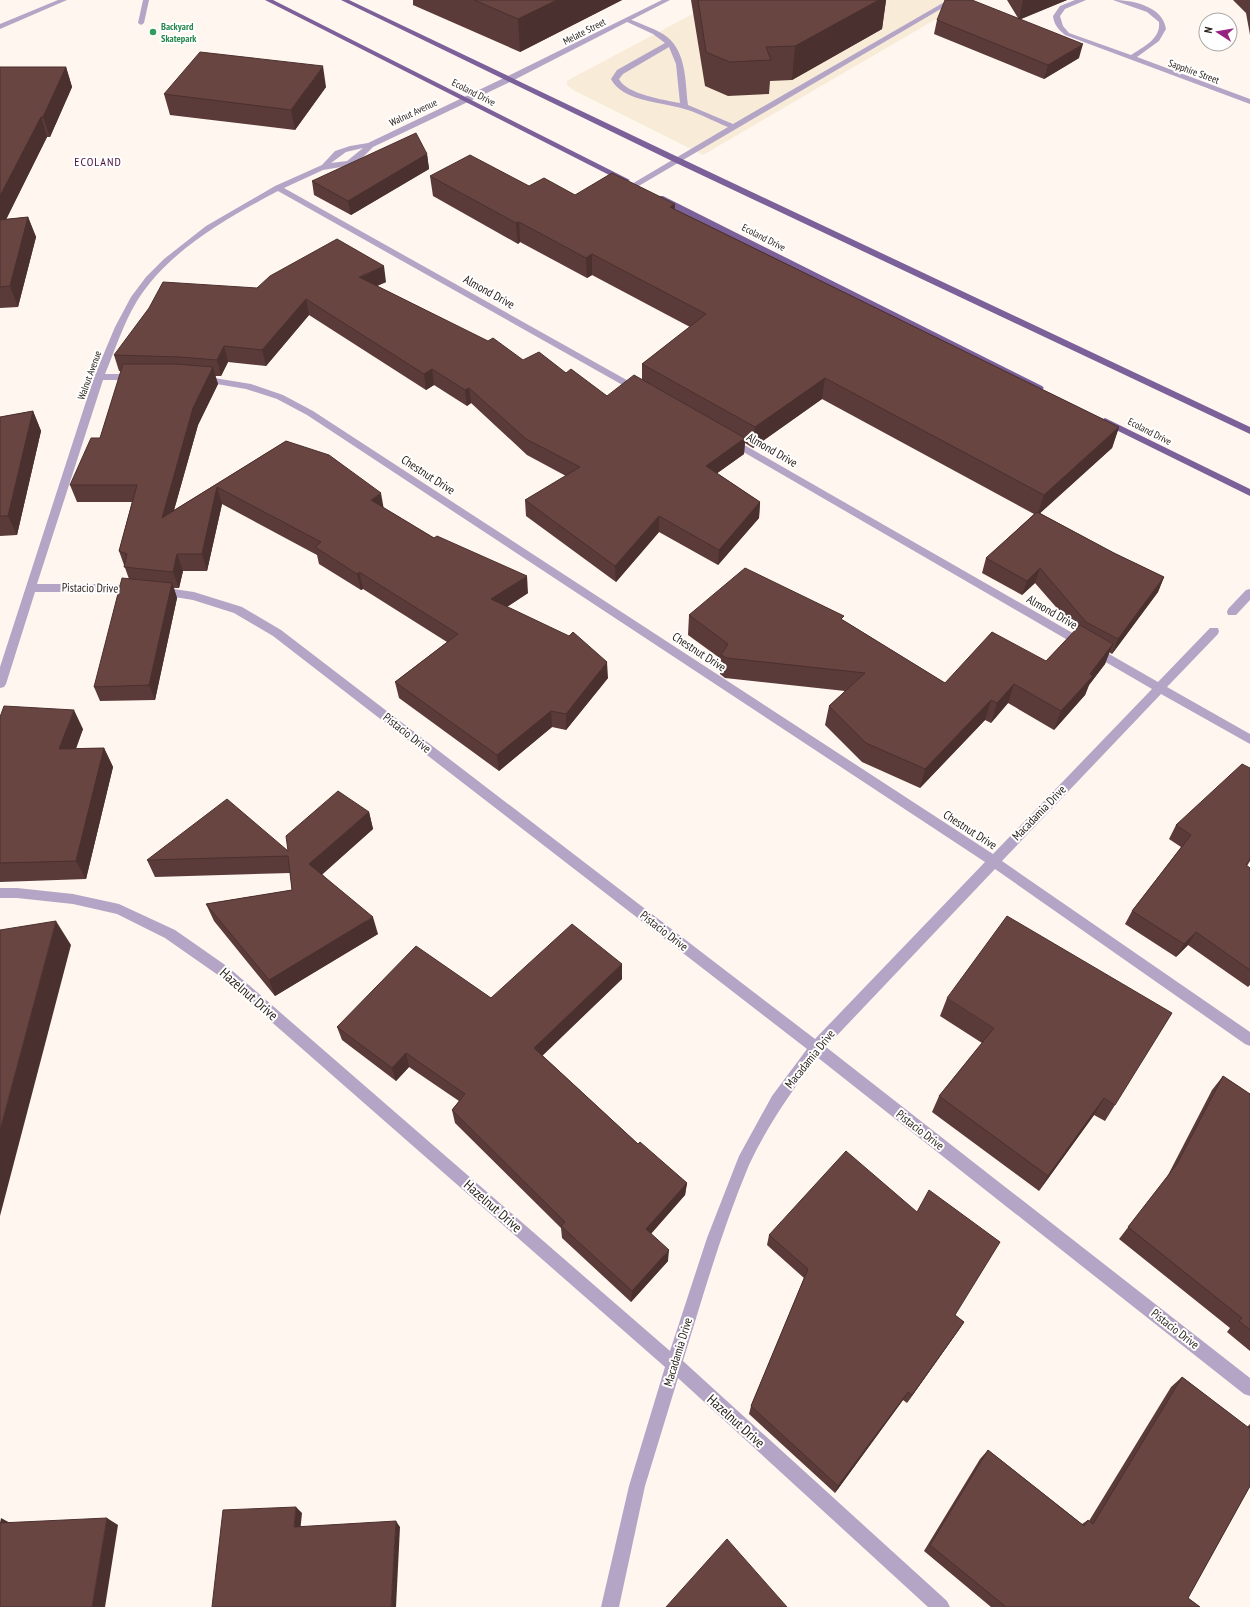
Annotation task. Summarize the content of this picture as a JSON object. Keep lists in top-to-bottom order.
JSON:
{
  "streets": {
    "main road": ["Ecoland Drive"],
    "street": [
      "Melate Street",
      "Sapphire Street",
      "Walnut Avenue",
      "Almond Drive",
      "Chestnut Drive",
      "Pistacio Drive",
      "Macadamia Drive",
      "Hazelnut Drive"
    ]
  },
  "crossings": [
    ["Melate Street", "Ecoland Drive"],
    ["Melate Street", "Walnut Avenue"],
    ["Ecoland Drive", "Walnut Avenue"],
    ["Walnut Avenue", "Almond Drive"],
    ["Walnut Avenue", "Pistacio Drive"],
    ["Almond Drive", "Macadamia Drive"],
    ["Chestnut Drive", "Macadamia Drive"],
    ["Pistacio Drive", "Macadamia Drive"],
    ["Macadamia Drive", "Hazelnut Drive"]
  ],
  "districts": ["ECOLAND"],
  "places": ["Backyard Skatepark"],
  "north": "left"
}
